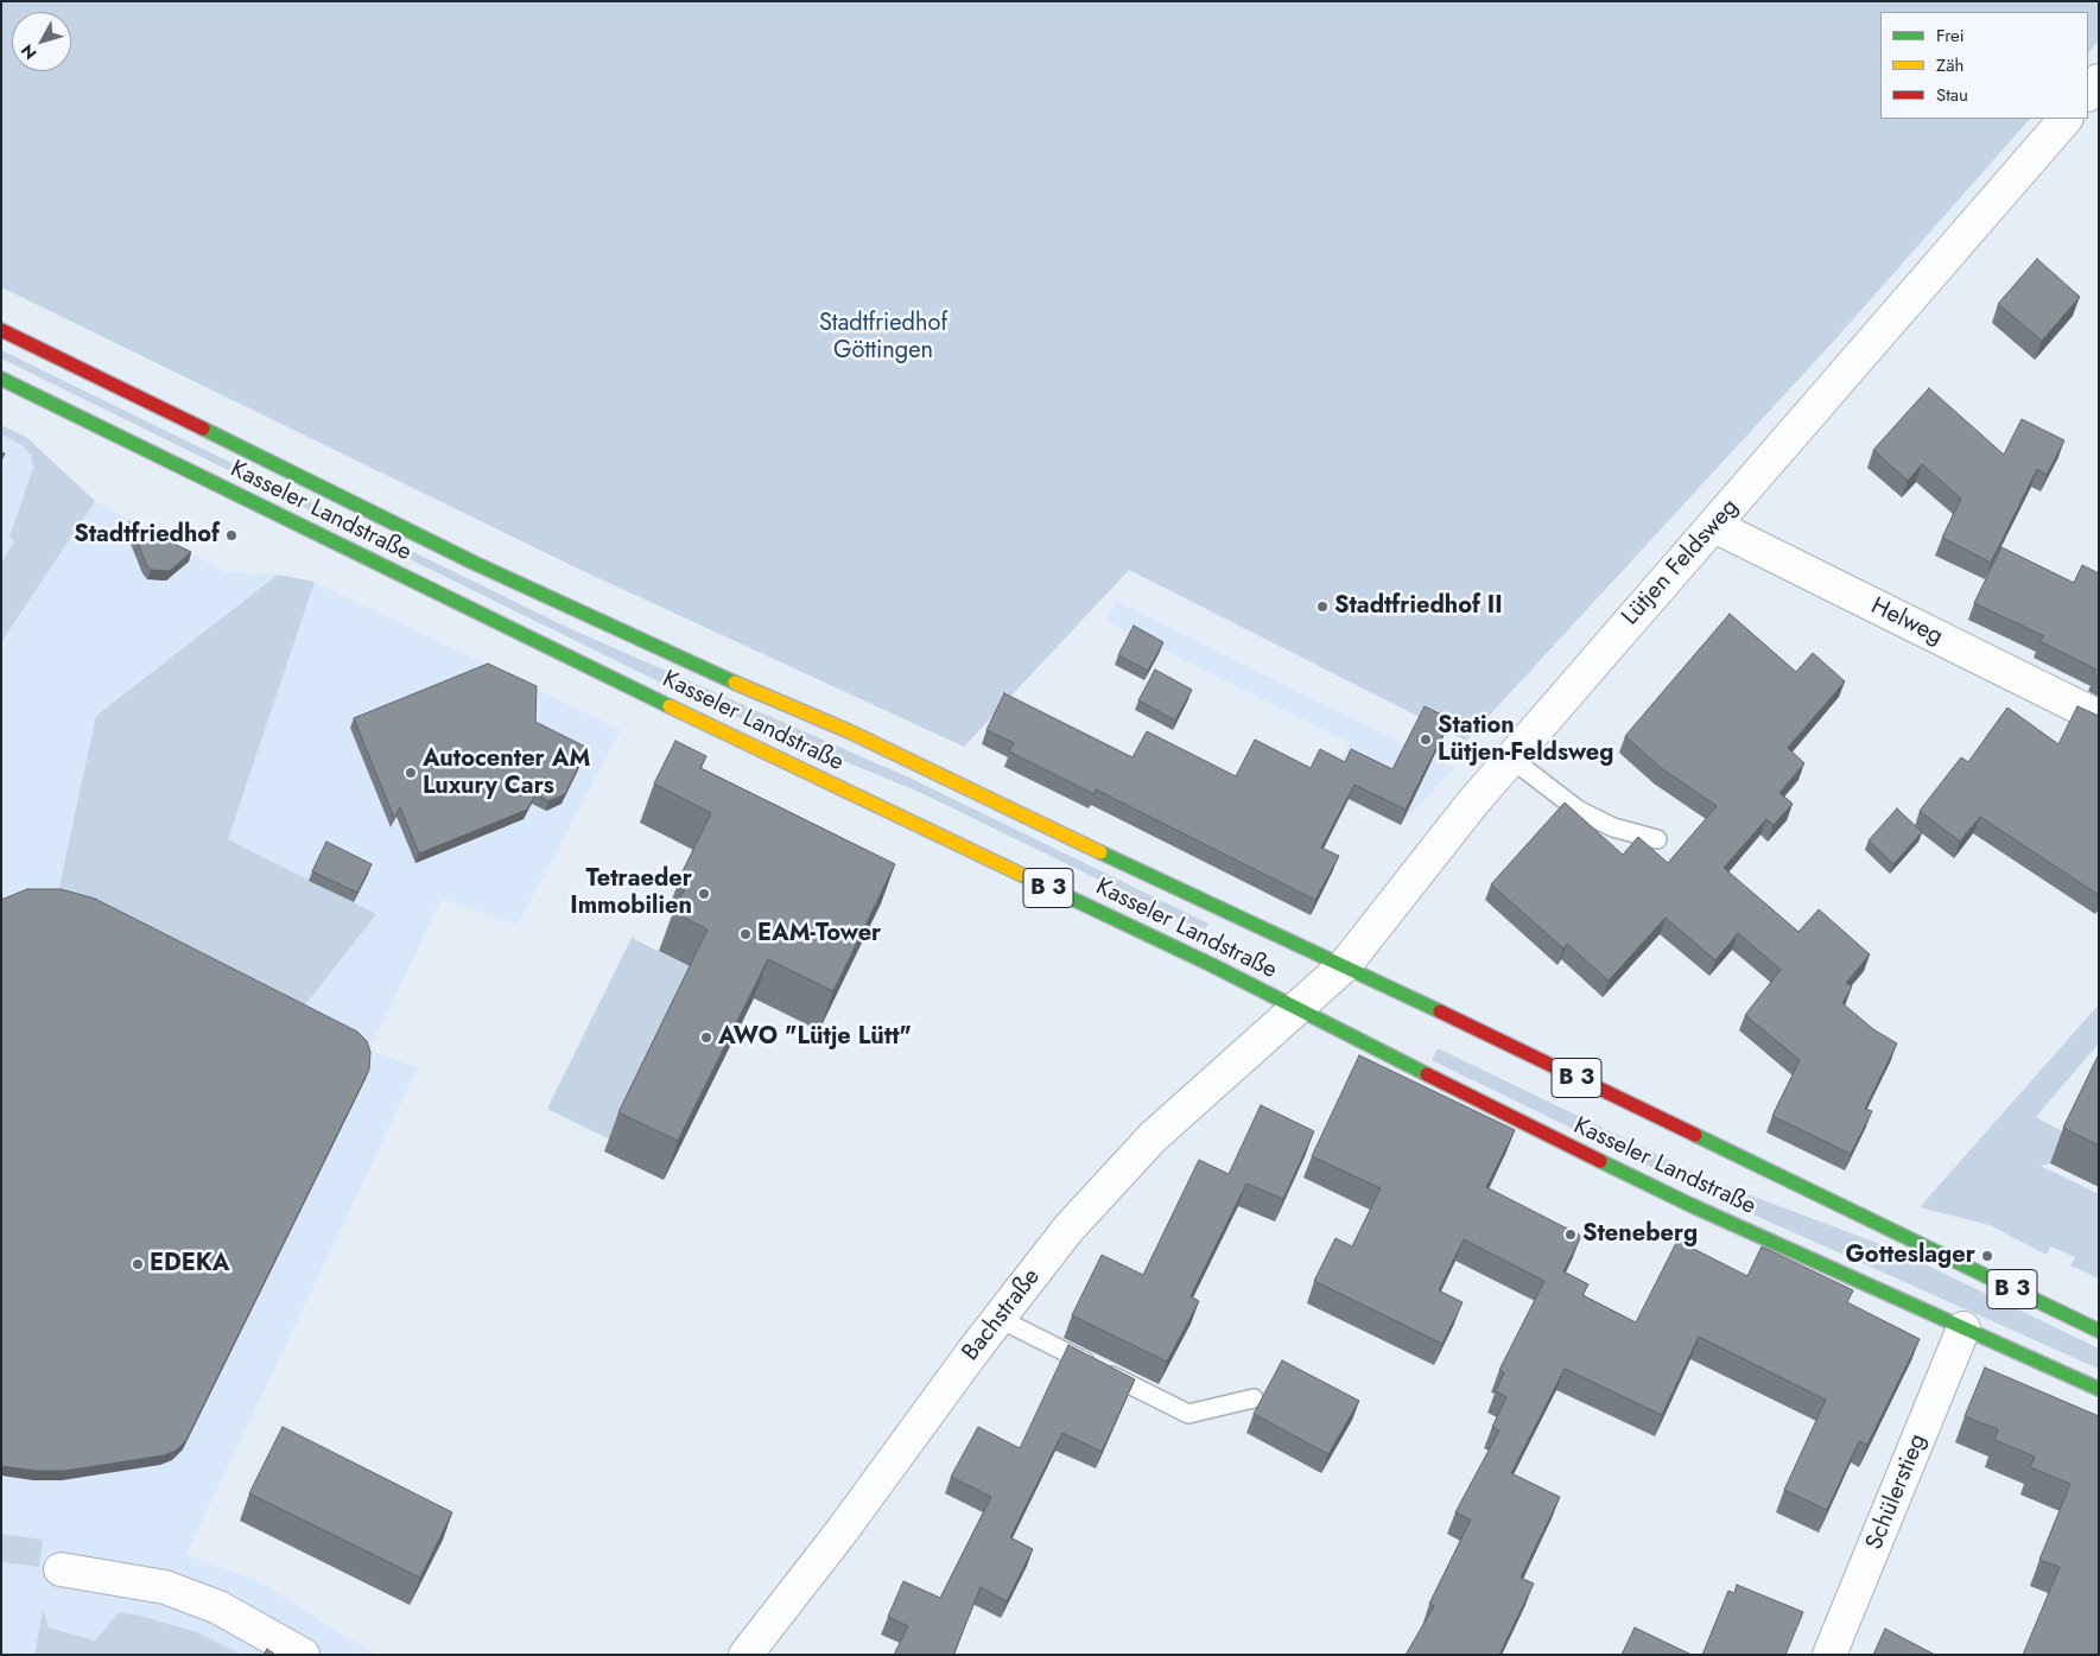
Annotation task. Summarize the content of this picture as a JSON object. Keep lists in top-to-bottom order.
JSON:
{
  "streets": {
    "main road": ["Kasseler Landstraße", "B 3"],
    "street": [
      "Lütjen Feldsweg",
      "Helweg",
      "Bachstraße",
      "Schülerstieg"
    ]
  },
  "crossings": [
    ["Kasseler Landstraße", "Lütjen Feldsweg"],
    ["Kasseler Landstraße", "Bachstraße"],
    ["Kasseler Landstraße", "Schülerstieg"],
    ["Lütjen Feldsweg", "Helweg"],
    ["Lütjen Feldsweg", "Bachstraße"]
  ],
  "parks": ["Stadtfriedhof Göttingen"],
  "places": [
    "Stadtfriedhof",
    "Stadtfriedhof II",
    "Station Lütjen-Feldsweg",
    "Autocenter AM Luxury Cars",
    "Tetraeder Immobilien",
    "EAM-Tower",
    "AWO \"Lütje Lütt\"",
    "Steneberg",
    "Gotteslager",
    "EDEKA"
  ],
  "legend": ["Frei", "Zäh", "Stau"],
  "north": "bottom left"
}
